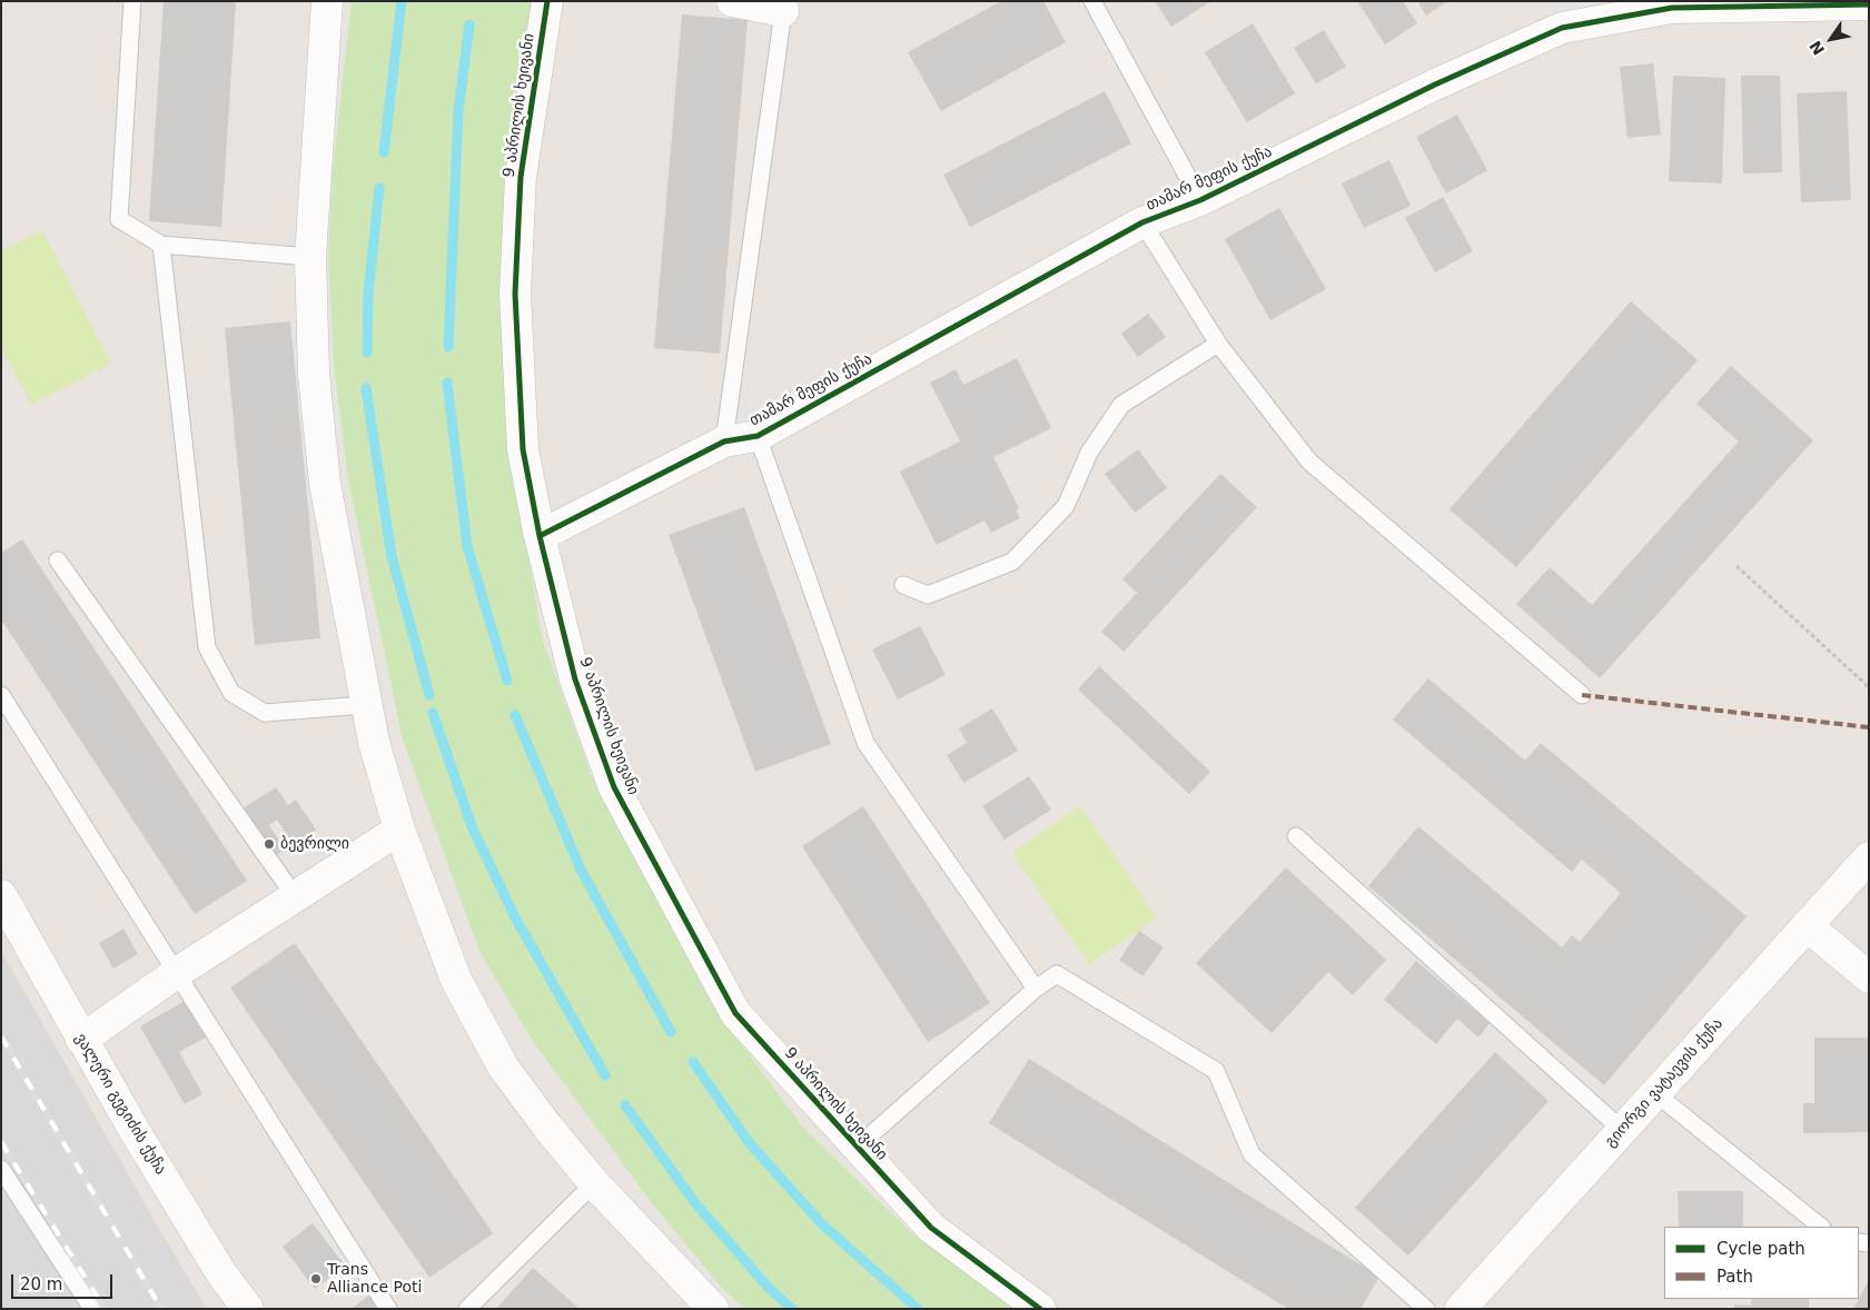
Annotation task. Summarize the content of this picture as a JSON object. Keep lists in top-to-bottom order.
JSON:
{
  "streets": {
    "street": [
      "9 აპრილის ხეივანი",
      "თამარ მეფის ქუჩა",
      "გიორგი ვატაევის ქუჩა",
      "ვალერი გეგიძის ქუჩა"
    ]
  },
  "crossings": [
    ["9 აპრილის ხეივანი", "თამარ მეფის ქუჩა"]
  ],
  "places": ["ბევრილი", "Trans Alliance Poti"],
  "legend": ["Cycle path", "Path"],
  "scale_bar": "20 m",
  "north": "bottom left"
}
